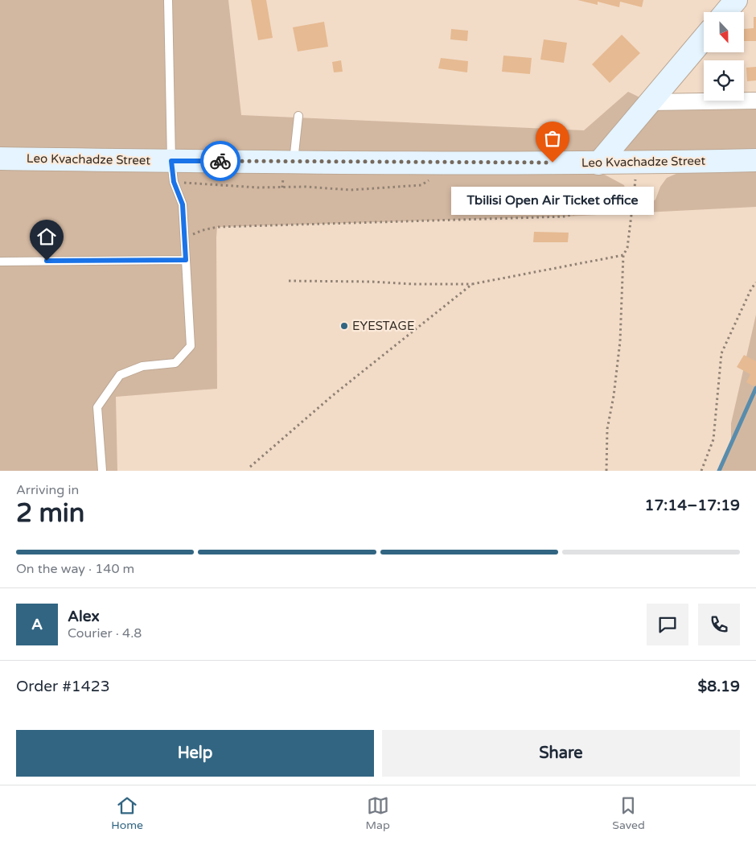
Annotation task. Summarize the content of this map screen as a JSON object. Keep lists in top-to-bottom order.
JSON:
{
  "streets": {
    "main road": ["Leo Kvachadze Street"]
  },
  "places": ["Tbilisi Open Air Ticket office", "EYESTAGE"],
  "north": "bottom",
  "page": {
    "bubble": "Tbilisi Open Air Ticket office",
    "heading": ["2 min", "Arriving in", "17:14–17:19"],
    "panel": [
      "Alex",
      "Courier · 4.8",
      "Order #1423",
      "$8.19"
    ],
    "bar": "On the way · 140 m",
    "round": "A",
    "buttons": ["Help", "Share"],
    "tabs": ["Home", "Map", "Saved"]
  }
}
